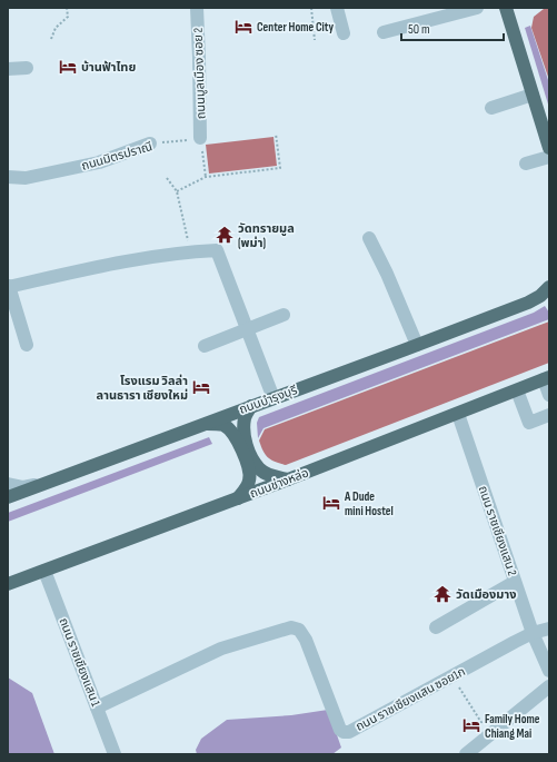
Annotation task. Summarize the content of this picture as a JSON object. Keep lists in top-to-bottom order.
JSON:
{
  "streets": {
    "main road": ["ถนนบำรุงบุรี", "ถนนช่างหล่อ"],
    "street": [
      "ถนนมูลเมือง ซอย 2",
      "ถนนมิตรปราณี",
      "ถนน ราชเชียงแสน 2",
      "ถนน ราชเชียงแสน 1",
      "ถนน ราชเชียงแสน ซอย1ก"
    ]
  },
  "crossings": [
    ["ถนนมูลเมือง ซอย 2", "ถนนมิตรปราณี"],
    ["ถนนช่างหล่อ", "ถนน ราชเชียงแสน 2"],
    ["ถนนช่างหล่อ", "ถนน ราชเชียงแสน 1"],
    ["ถนน ราชเชียงแสน 2", "ถนน ราชเชียงแสน ซอย1ก"],
    ["ถนน ราชเชียงแสน 1", "ถนน ราชเชียงแสน ซอย1ก"]
  ],
  "places": {
    "hotel": [
      "Center Home City",
      "บ้านฟ้าไทย",
      "โรงแรม วิลล่า ลานธารา เชียงใหม่",
      "A Dude mini Hostel",
      "Family Home Chiang Mai"
    ],
    "temple": ["วัดทรายมูล (พม่า)", "วัดเมืองมาง"]
  },
  "scale_bar": "50 m"
}
